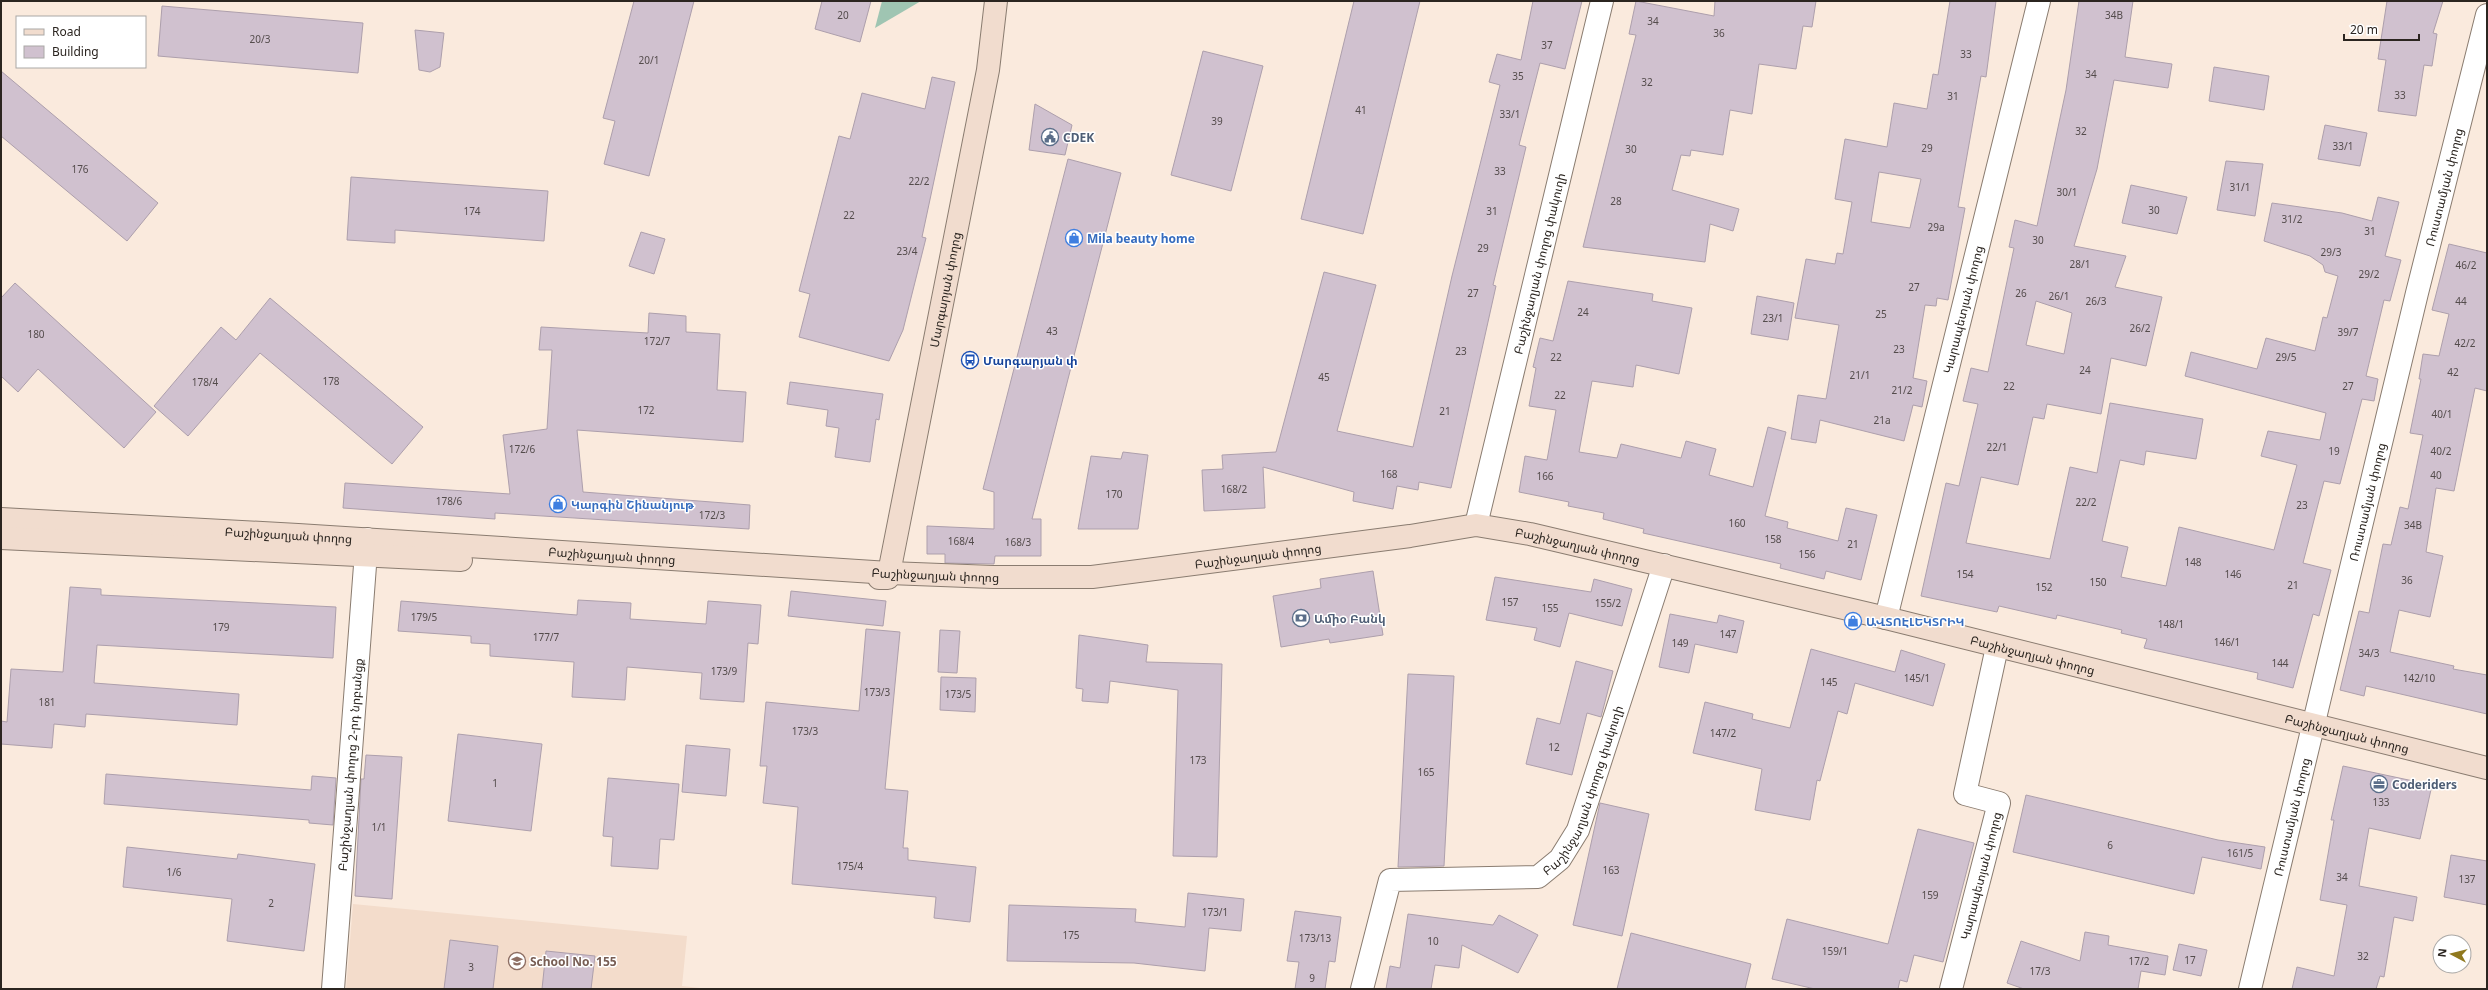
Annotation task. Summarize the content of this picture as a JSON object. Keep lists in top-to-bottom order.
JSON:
{
  "streets": {
    "main road": ["Մարգարյան փողոց", "Բաշինջաղյան փողոց"],
    "street": [
      "Ռուստամյան փողոց",
      "Բաշինջաղյան փողոց փակուղի",
      "Կարապետյան փողոց",
      "Բաշինջաղյան փողոց 2-րդ նրբանցք"
    ]
  },
  "crossings": [
    ["Ռուստամյան փողոց", "Բաշինջաղյան փողոց"],
    ["Բաշինջաղյան փողոց փակուղի", "Բաշինջաղյան փողոց"],
    ["Մարգարյան փողոց", "Բաշինջաղյան փողոց"],
    ["Կարապետյան փողոց", "Բաշինջաղյան փողոց"],
    ["Բաշինջաղյան փողոց", "Բաշինջաղյան փողոց 2-րդ նրբանցք"]
  ],
  "places": {
    "public building": ["CDEK"],
    "shop": ["Mila beauty home", "Կարգին Շինանյութ", "ԱՎՏՈԷԼԵԿՏՐԻԿ"],
    "bus stop": ["Մարգարյան փ"],
    "bank": ["Ամիօ Բանկ"],
    "office": ["Coderiders"],
    "school or university": ["School No. 155"]
  },
  "house_numbers": [
    "20",
    "34B",
    "34",
    "36",
    "20/3",
    "37",
    "33",
    "20/1",
    "34",
    "35",
    "32",
    "33",
    "31",
    "41",
    "33/1",
    "39",
    "32",
    "33/1",
    "29",
    "30",
    "176",
    "33",
    "22/2",
    "31/1",
    "30/1",
    "28",
    "30",
    "174",
    "31",
    "22",
    "31/2",
    "29a",
    "31",
    "30",
    "29",
    "23/4",
    "29/3",
    "28/1",
    "46/2",
    "29/2",
    "27",
    "27",
    "26",
    "26/1",
    "26/3",
    "44",
    "24",
    "25",
    "23/1",
    "26/2",
    "43",
    "39/7",
    "180",
    "172/7",
    "42/2",
    "23",
    "23",
    "22",
    "29/5",
    "24",
    "42",
    "21/1",
    "45",
    "178",
    "178/4",
    "22",
    "27",
    "21/2",
    "22",
    "172",
    "21",
    "40/1",
    "21a",
    "22/1",
    "172/6",
    "19",
    "40/2",
    "168",
    "40",
    "166",
    "168/2",
    "170",
    "178/6",
    "22/2",
    "23",
    "172/3",
    "160",
    "34B",
    "158",
    "168/4",
    "168/3",
    "21",
    "156",
    "148",
    "154",
    "146",
    "36",
    "150",
    "21",
    "152",
    "157",
    "155/2",
    "155",
    "179/5",
    "148/1",
    "179",
    "147",
    "177/7",
    "146/1",
    "149",
    "34/3",
    "144",
    "173/9",
    "145/1",
    "142/10",
    "145",
    "173/3",
    "173/5",
    "181",
    "173/3",
    "147/2",
    "12",
    "173",
    "165",
    "1",
    "133",
    "1/1",
    "6",
    "161/5",
    "175/4",
    "163",
    "1/6",
    "34",
    "137",
    "159",
    "2",
    "173/1",
    "175",
    "173/13",
    "10",
    "159/1",
    "32",
    "17",
    "17/2",
    "3",
    "17/3",
    "9"
  ],
  "legend": ["Road", "Building"],
  "scale_bar": "20 m",
  "north": "left"
}
